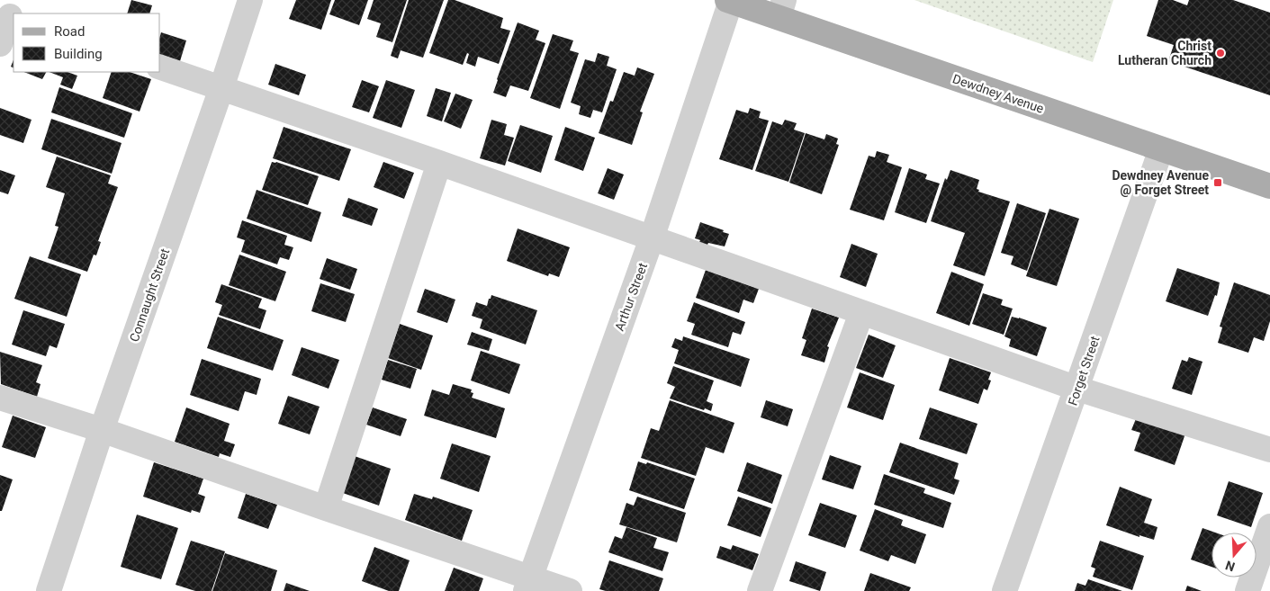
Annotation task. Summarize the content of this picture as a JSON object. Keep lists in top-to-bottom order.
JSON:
{
  "streets": {
    "main road": ["Dewdney Avenue"],
    "street": ["Connaught Street", "Arthur Street", "Forget Street"]
  },
  "crossings": [
    ["Dewdney Avenue", "Arthur Street"],
    ["Dewdney Avenue", "Forget Street"]
  ],
  "places": {
    "other": ["Christ Lutheran Church"],
    "transit": ["Dewdney Avenue @ Forget Street"]
  },
  "legend": ["Road", "Building"],
  "north": "bottom"
}
